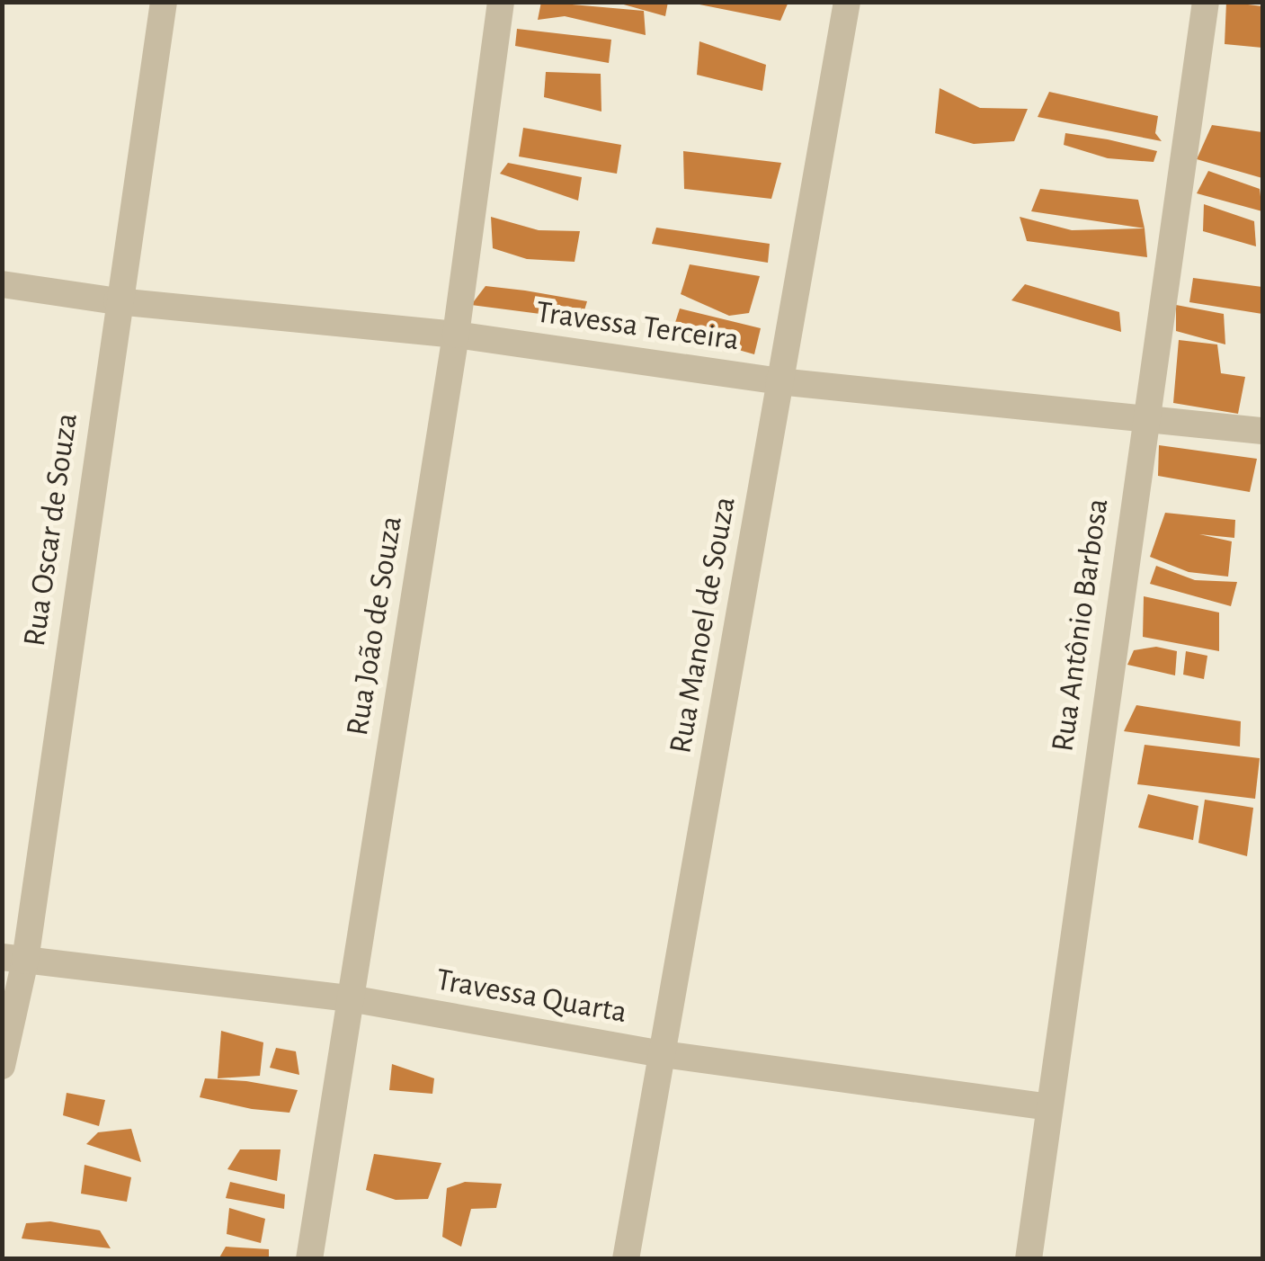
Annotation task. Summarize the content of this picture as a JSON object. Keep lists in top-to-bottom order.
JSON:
{
  "streets": {
    "street": [
      "Travessa Terceira",
      "Rua Oscar de Souza",
      "Rua Manoel de Souza",
      "Rua Antônio Barbosa",
      "Rua João de Souza",
      "Travessa Quarta"
    ]
  },
  "crossings": [
    ["Travessa Terceira", "Rua Oscar de Souza"],
    ["Travessa Terceira", "Rua Manoel de Souza"],
    ["Travessa Terceira", "Rua Antônio Barbosa"],
    ["Travessa Terceira", "Rua João de Souza"],
    ["Rua Oscar de Souza", "Travessa Quarta"],
    ["Rua Manoel de Souza", "Travessa Quarta"],
    ["Rua Antônio Barbosa", "Travessa Quarta"],
    ["Rua João de Souza", "Travessa Quarta"]
  ]
}
